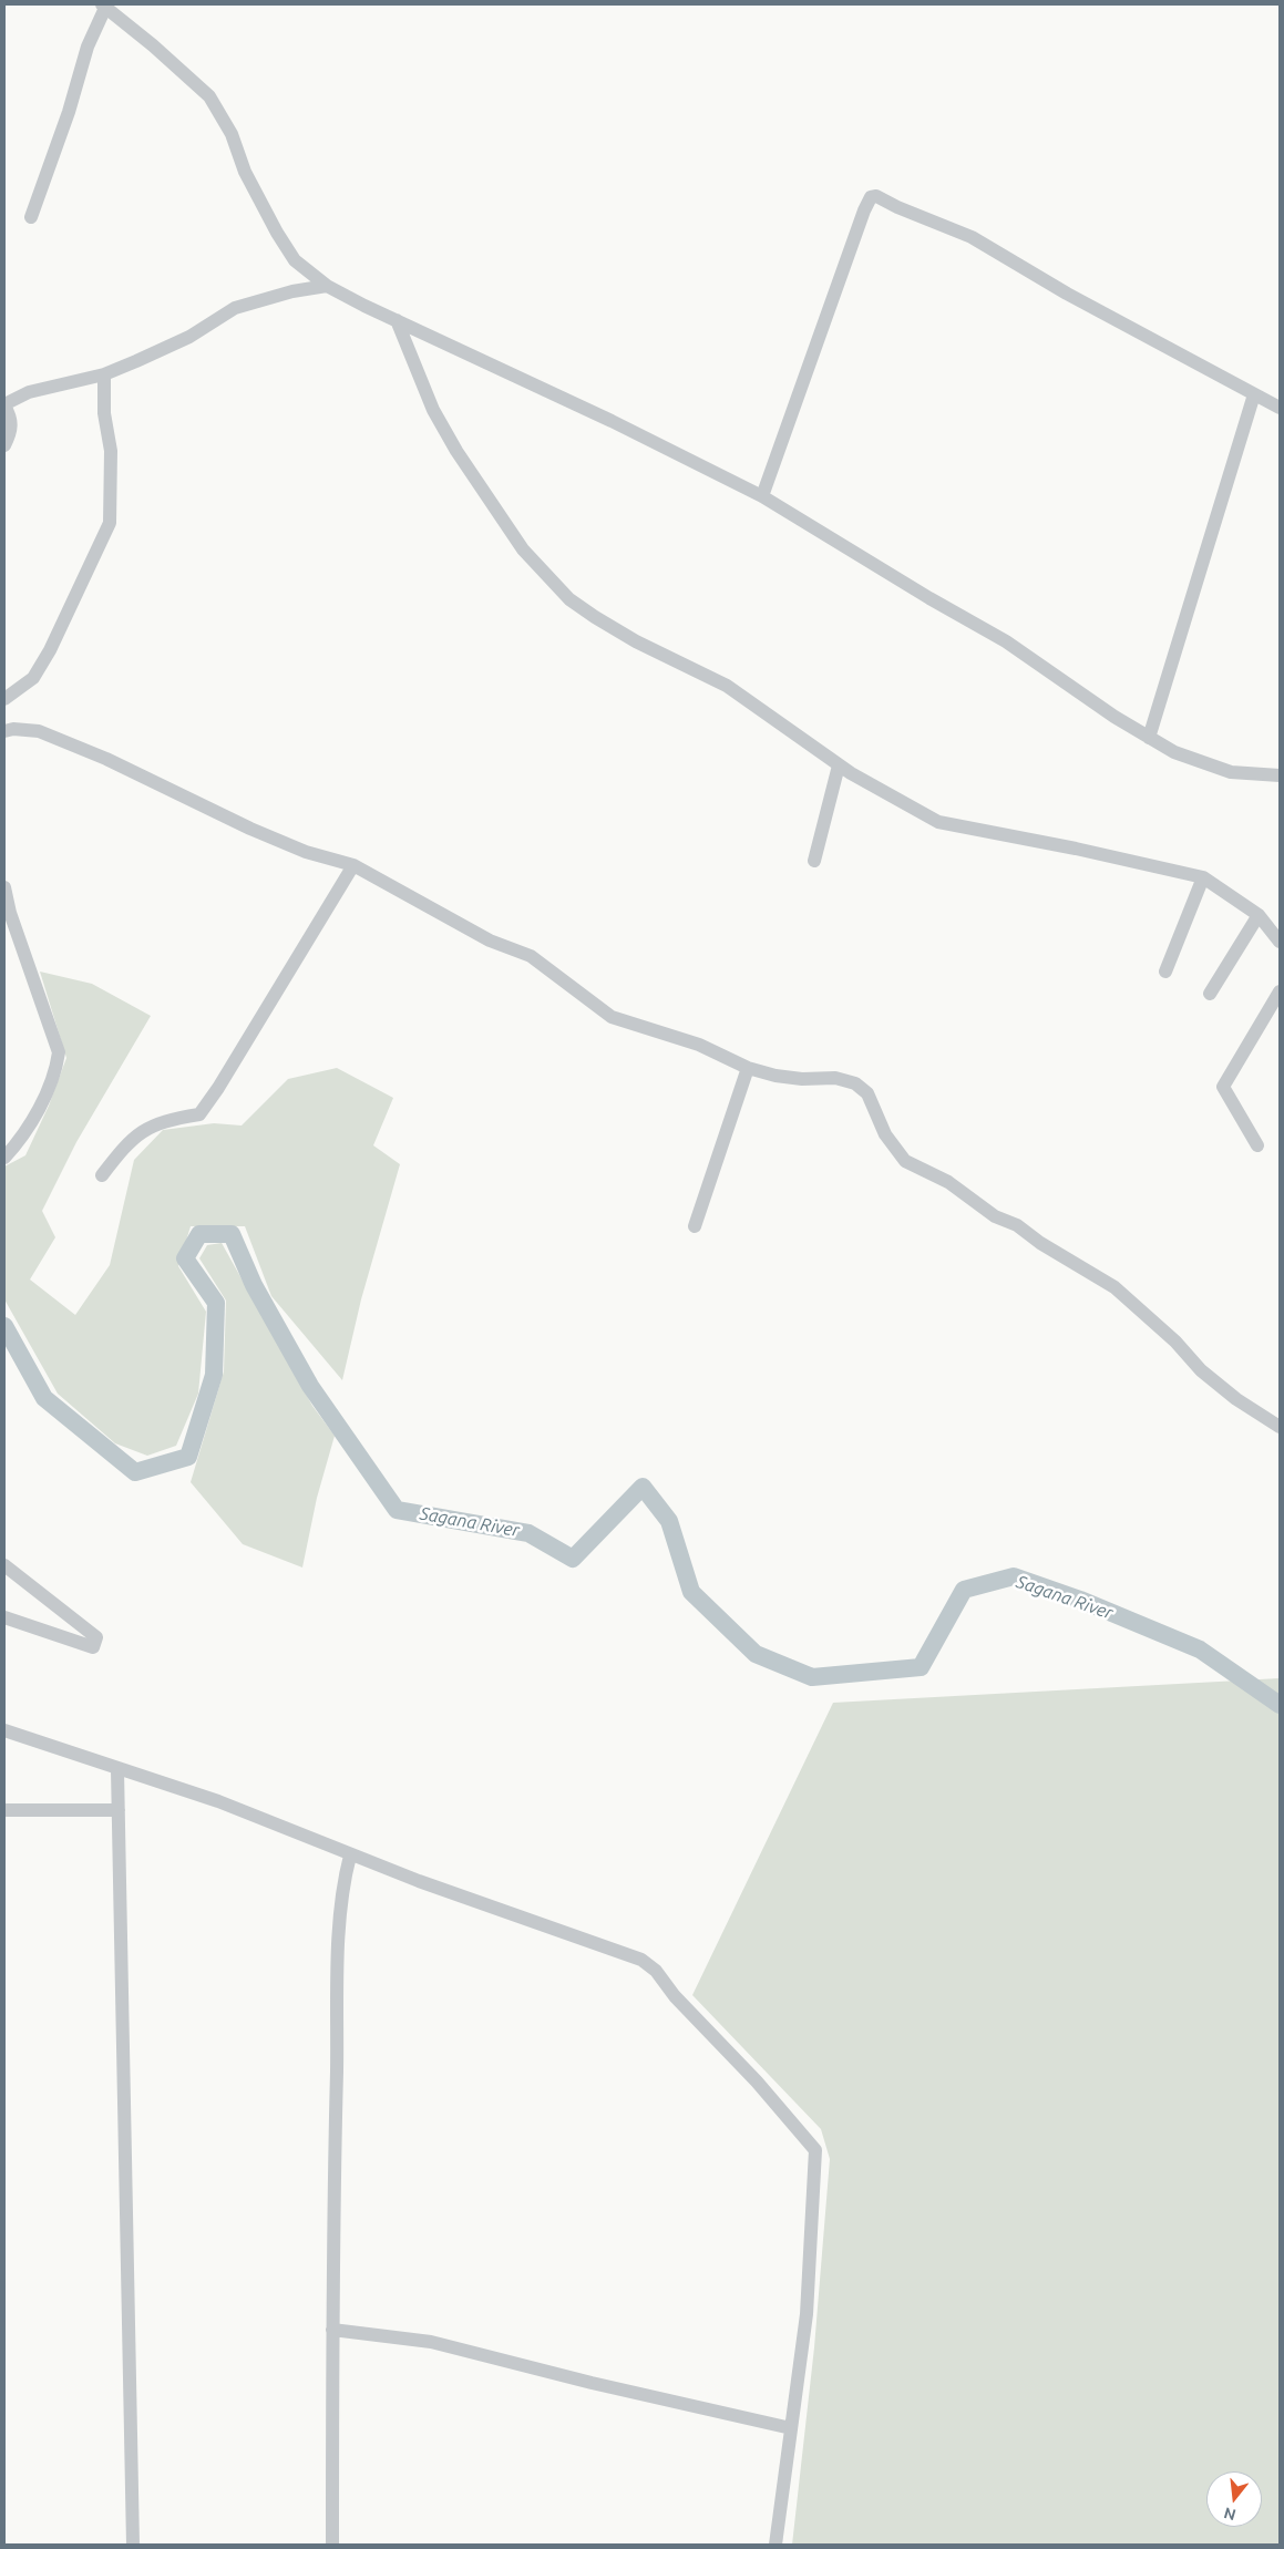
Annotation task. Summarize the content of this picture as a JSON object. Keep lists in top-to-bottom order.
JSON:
{
  "water": ["Sagana River"],
  "north": "bottom"
}
